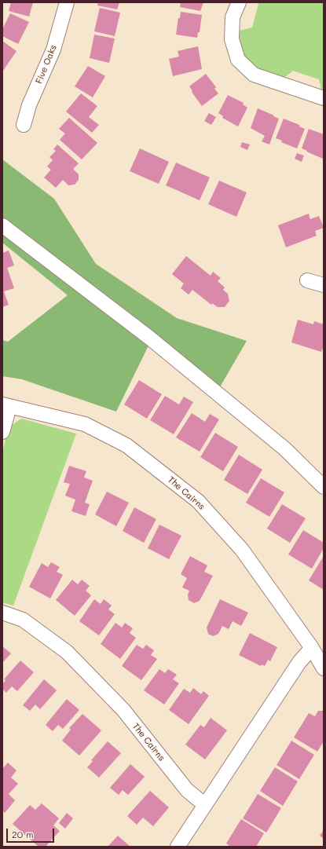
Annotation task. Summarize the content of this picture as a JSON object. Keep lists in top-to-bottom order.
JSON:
{
  "streets": {
    "street": ["Five Oaks", "The Cairns"]
  },
  "scale_bar": "20 m"
}
